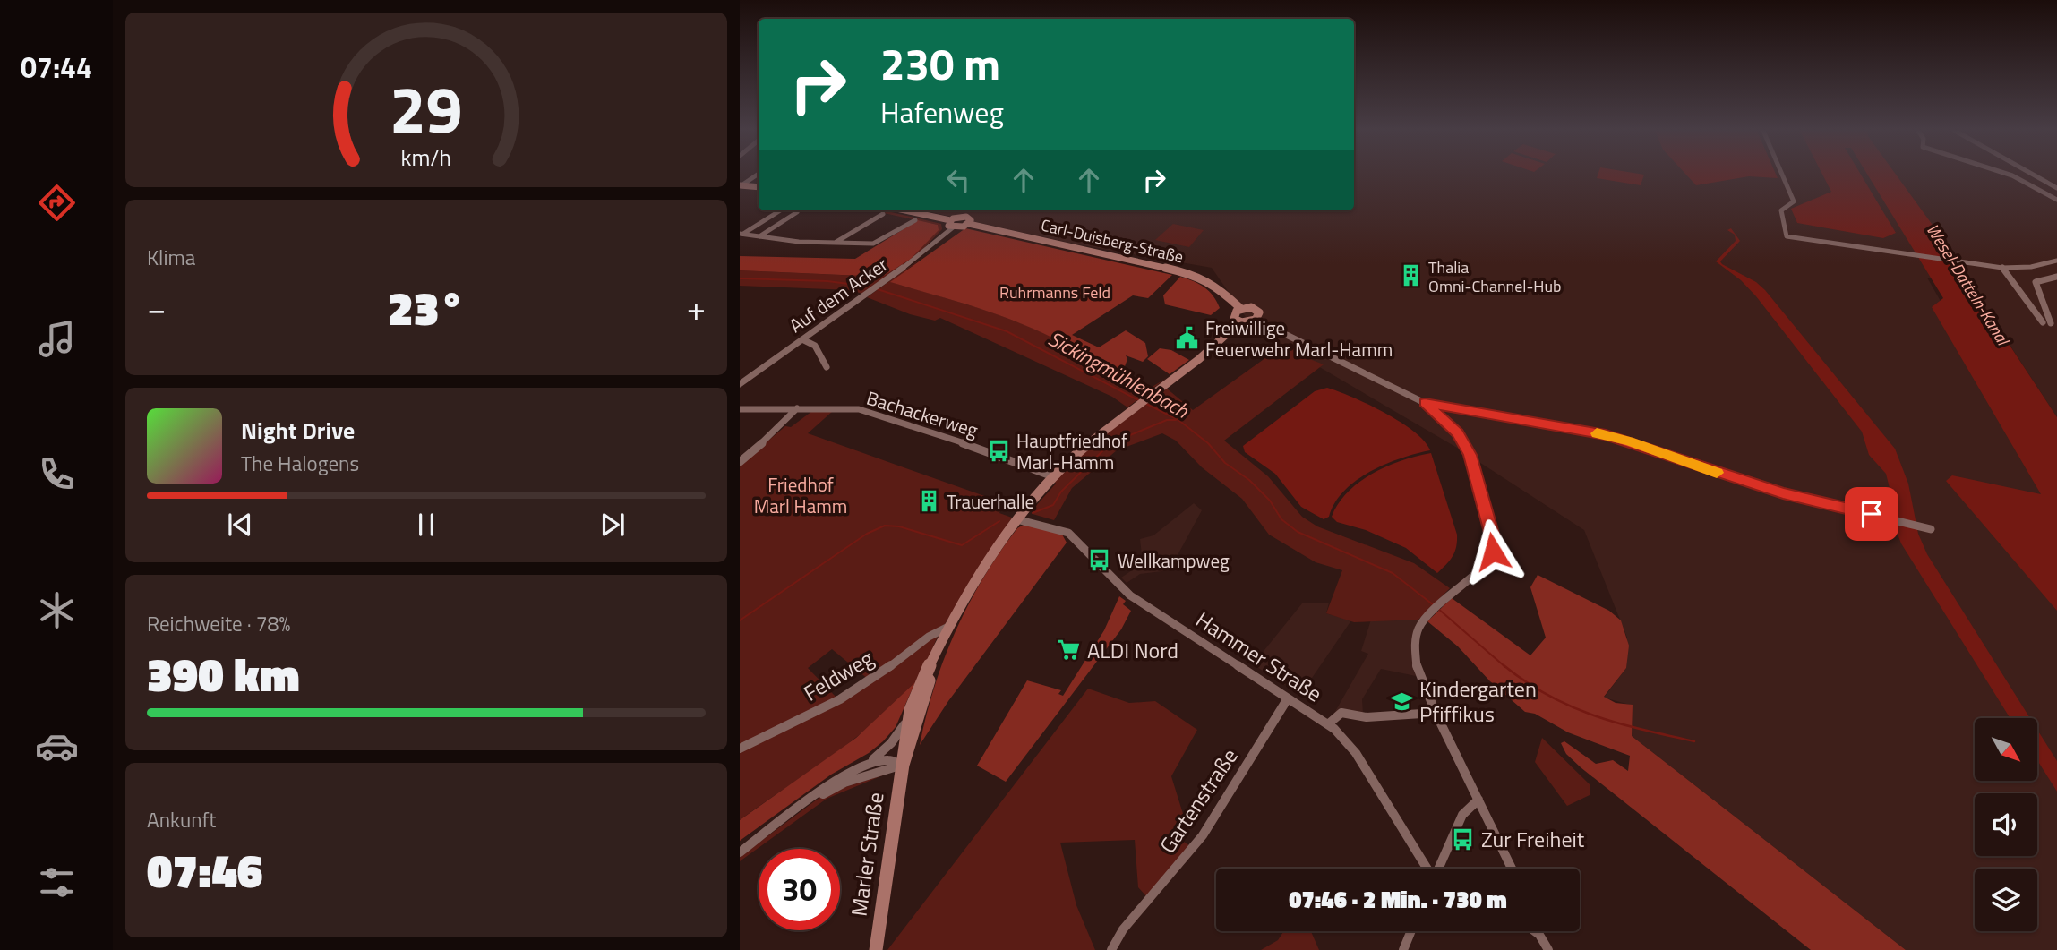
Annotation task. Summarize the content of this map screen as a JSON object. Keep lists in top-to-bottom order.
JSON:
{
  "streets": {
    "main road": ["Carl-Duisberg-Straße", "Marler Straße"],
    "street": [
      "Auf dem Acker",
      "Bachackerweg",
      "Hammer Straße",
      "Feldweg",
      "Gartenstraße"
    ]
  },
  "crossings": [
    ["Carl-Duisberg-Straße", "Auf dem Acker"],
    ["Hammer Straße", "Gartenstraße"],
    ["Feldweg", "Marler Straße"]
  ],
  "water": ["Wesel-Datteln-Kanal", "Sickingmühlenbach"],
  "parks": ["Ruhrmanns Feld", "Friedhof Marl Hamm"],
  "places": {
    "building": ["Thalia Omni-Channel-Hub", "Trauerhalle"],
    "public building": ["Freiwillige Feuerwehr Marl-Hamm"],
    "bus stop": ["Hauptfriedhof Marl-Hamm", "Wellkampweg", "Zur Freiheit"],
    "supermarket": ["ALDI Nord"],
    "school or university": ["Kindergarten Pfiffikus"]
  },
  "north": "bottom right",
  "page": {
    "tabs": "07:44",
    "turn": ["230 m", "Hafenweg"],
    "tile": [
      "Klima",
      ["Reichweite · 78%", "390 km"],
      ["Ankunft", "07:46"]
    ],
    "heat": ["−", "23°", "+"],
    "song": ["Night Drive", "The Halogens"],
    "limit": "30",
    "trip": "07:46 · 2 Min. · 730 m",
    "gauge": ["29", "km/h"]
  }
}
